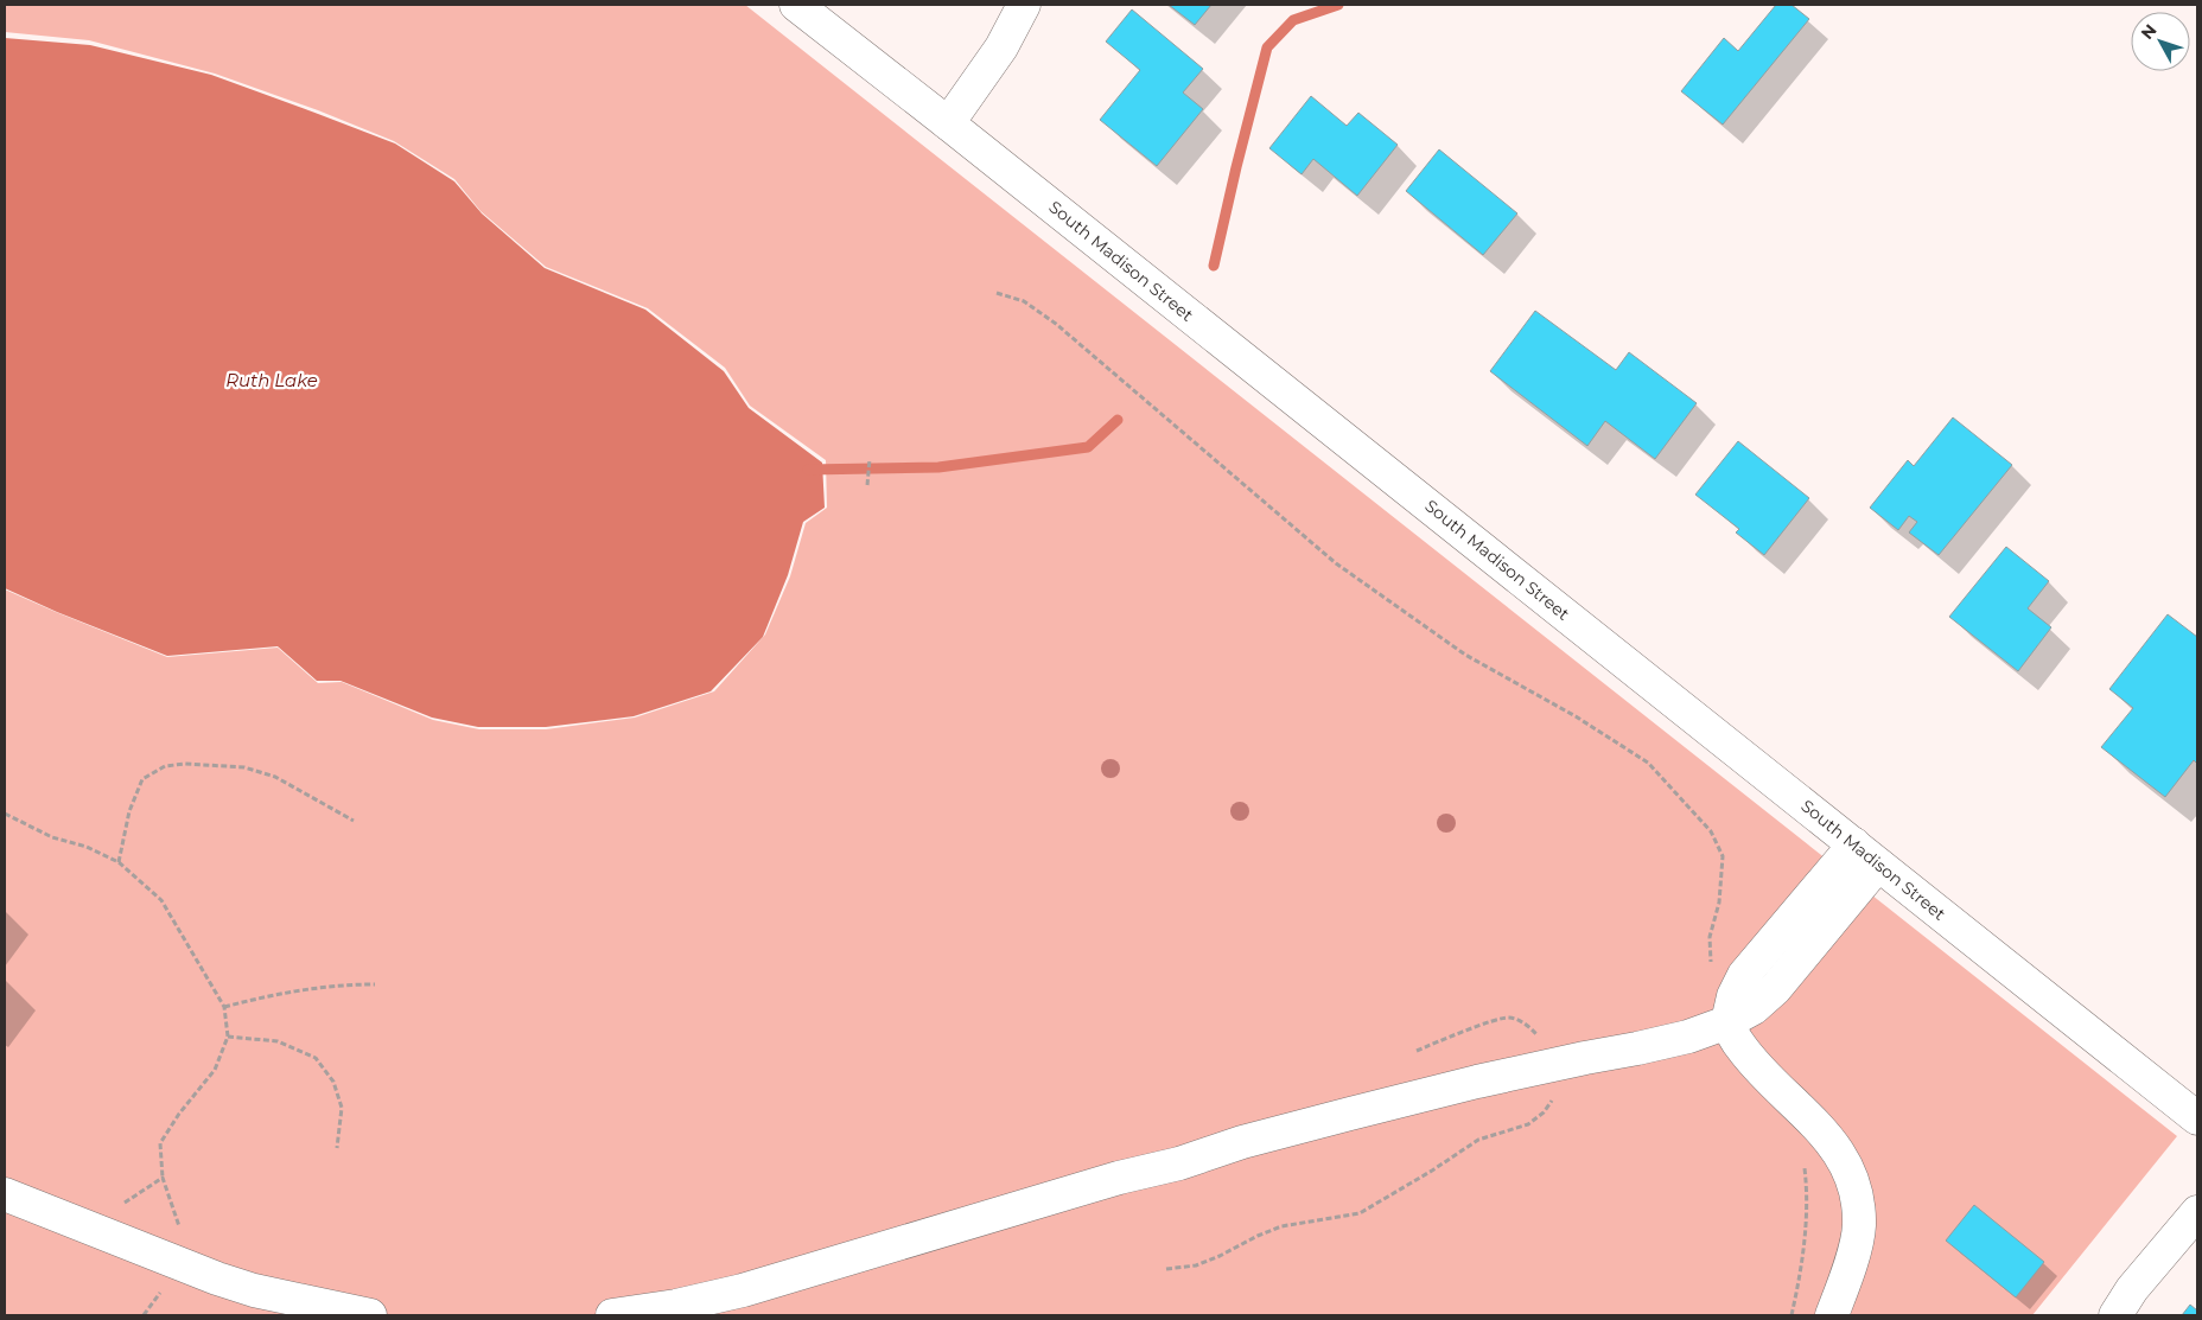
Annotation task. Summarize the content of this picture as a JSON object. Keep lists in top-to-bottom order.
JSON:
{
  "streets": {
    "street": ["South Madison Street"]
  },
  "water": ["Ruth Lake"],
  "north": "top left"
}
